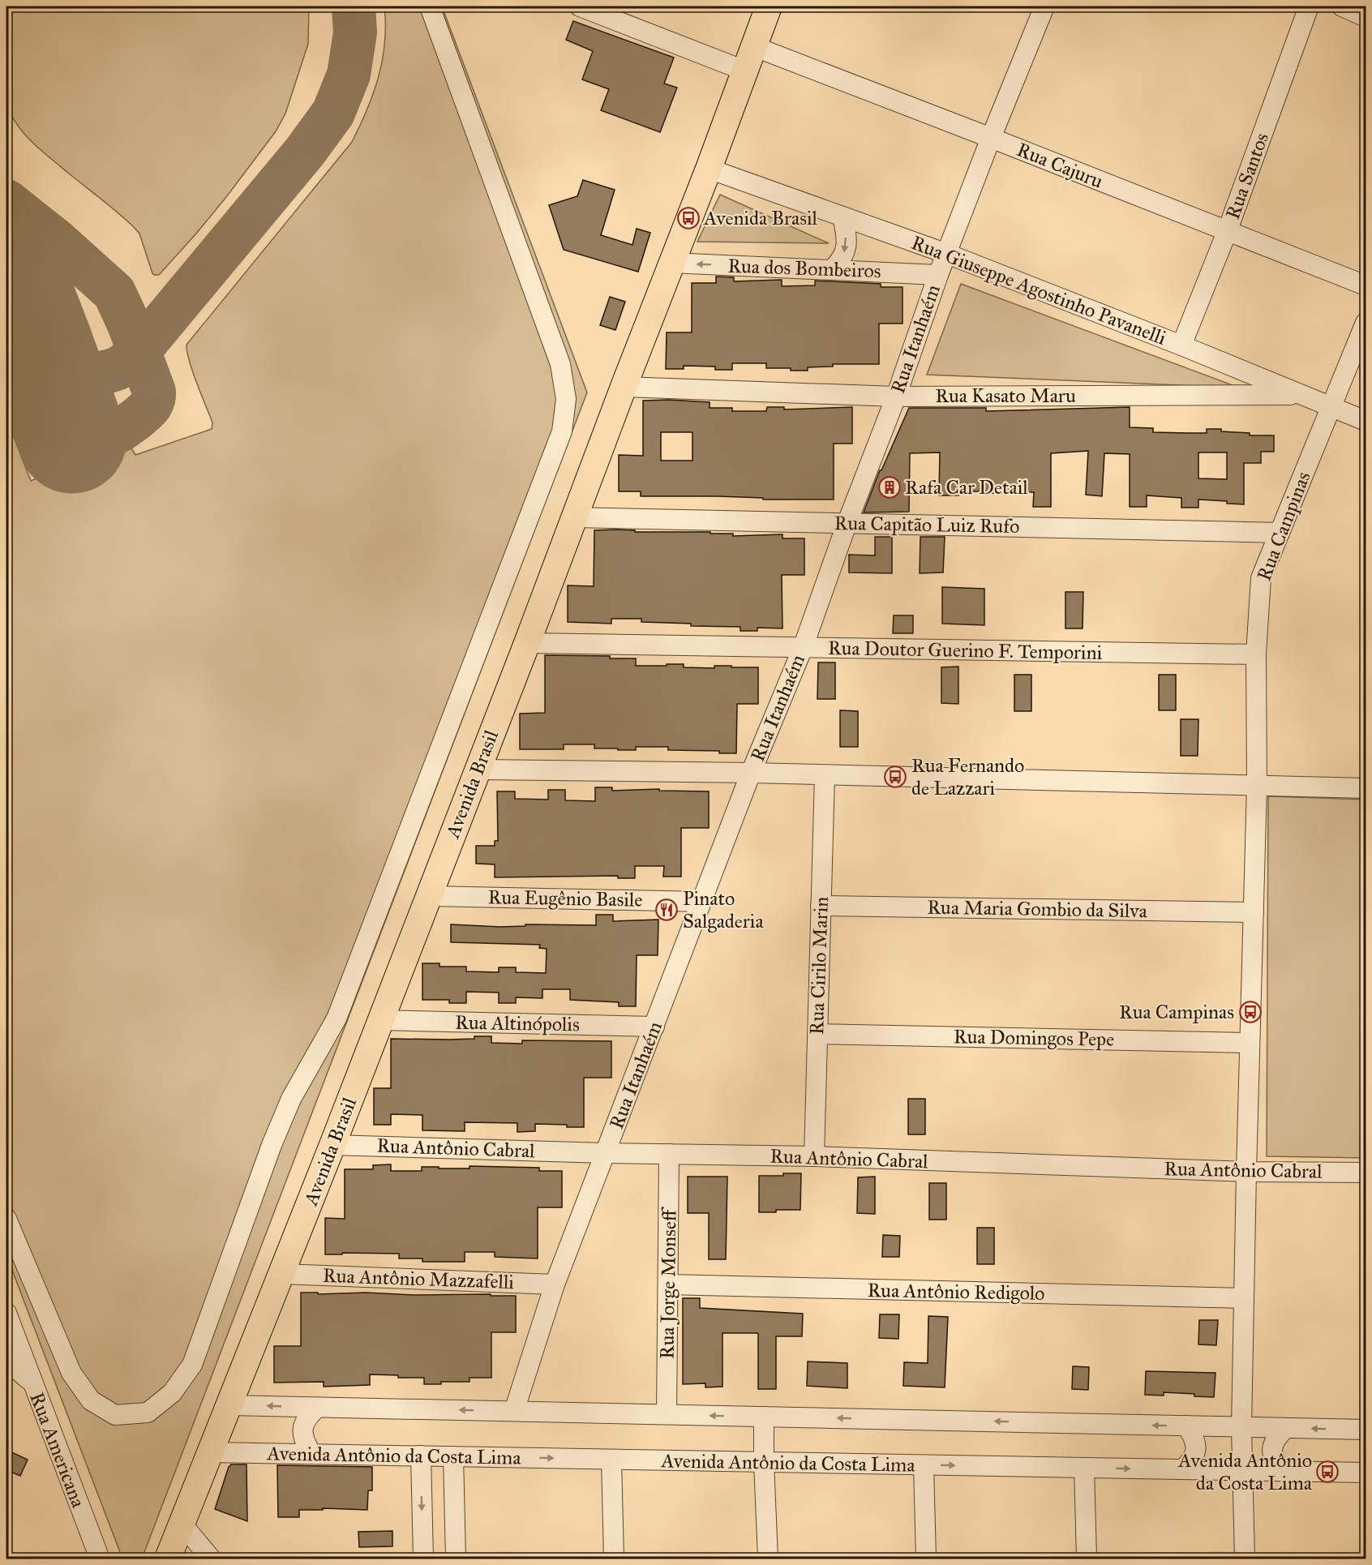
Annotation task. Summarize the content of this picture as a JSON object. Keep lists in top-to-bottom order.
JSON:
{
  "streets": {
    "main road": ["Avenida Brasil"],
    "street": [
      "Rua Cajuru",
      "Rua Santos",
      "Rua dos Bombeiros",
      "Rua Giuseppe Agostinho Pavanelli",
      "Rua Itanhaém",
      "Rua Kasato Maru",
      "Rua Capitão Luiz Rufo",
      "Rua Campinas",
      "Rua Doutor Guerino F. Temporini",
      "Rua Eugênio Basile",
      "Rua Maria Gombio da Silva",
      "Rua Cirilo Marin",
      "Rua Altinópolis",
      "Rua Domingos Pepe",
      "Rua Antônio Cabral",
      "Rua Antônio Mazzafelli",
      "Rua Jorge Monseff",
      "Rua Antônio Redigolo",
      "Rua Americana",
      "Avenida Antônio da Costa Lima"
    ]
  },
  "crossings": [
    ["Rua Cajuru", "Rua Santos"],
    ["Rua Cajuru", "Rua Itanhaém"],
    ["Rua Cajuru", "Avenida Brasil"],
    ["Rua Santos", "Rua Giuseppe Agostinho Pavanelli"],
    ["Rua dos Bombeiros", "Rua Itanhaém"],
    ["Rua dos Bombeiros", "Avenida Brasil"],
    ["Rua Giuseppe Agostinho Pavanelli", "Rua Itanhaém"],
    ["Rua Giuseppe Agostinho Pavanelli", "Rua Kasato Maru"],
    ["Rua Giuseppe Agostinho Pavanelli", "Rua Campinas"],
    ["Rua Giuseppe Agostinho Pavanelli", "Avenida Brasil"],
    ["Rua Itanhaém", "Rua Kasato Maru"],
    ["Rua Itanhaém", "Rua Capitão Luiz Rufo"],
    ["Rua Itanhaém", "Rua Doutor Guerino F. Temporini"],
    ["Rua Itanhaém", "Rua Eugênio Basile"],
    ["Rua Itanhaém", "Rua Altinópolis"],
    ["Rua Itanhaém", "Rua Antônio Cabral"],
    ["Rua Itanhaém", "Rua Antônio Mazzafelli"],
    ["Rua Kasato Maru", "Avenida Brasil"],
    ["Rua Capitão Luiz Rufo", "Rua Campinas"],
    ["Rua Capitão Luiz Rufo", "Avenida Brasil"],
    ["Rua Campinas", "Rua Doutor Guerino F. Temporini"],
    ["Rua Campinas", "Rua Maria Gombio da Silva"],
    ["Rua Campinas", "Rua Domingos Pepe"],
    ["Rua Campinas", "Rua Antônio Cabral"],
    ["Rua Campinas", "Rua Antônio Redigolo"],
    ["Rua Campinas", "Avenida Antônio da Costa Lima"],
    ["Rua Doutor Guerino F. Temporini", "Avenida Brasil"],
    ["Avenida Brasil", "Rua Eugênio Basile"],
    ["Avenida Brasil", "Rua Altinópolis"],
    ["Avenida Brasil", "Rua Antônio Cabral"],
    ["Avenida Brasil", "Rua Antônio Mazzafelli"],
    ["Avenida Brasil", "Avenida Antônio da Costa Lima"],
    ["Rua Maria Gombio da Silva", "Rua Cirilo Marin"],
    ["Rua Cirilo Marin", "Rua Domingos Pepe"],
    ["Rua Cirilo Marin", "Rua Antônio Cabral"],
    ["Rua Antônio Cabral", "Rua Jorge Monseff"],
    ["Rua Jorge Monseff", "Rua Antônio Redigolo"]
  ],
  "one_way": ["Rua dos Bombeiros"],
  "places": {
    "bus stop": [
      "Avenida Brasil",
      "Rua Fernando de Lazzari",
      "Rua Campinas",
      "Avenida Antônio da Costa Lima"
    ],
    "building": ["Rafa Car Detail"],
    "restaurant": ["Pinato Salgaderia"]
  }
}
